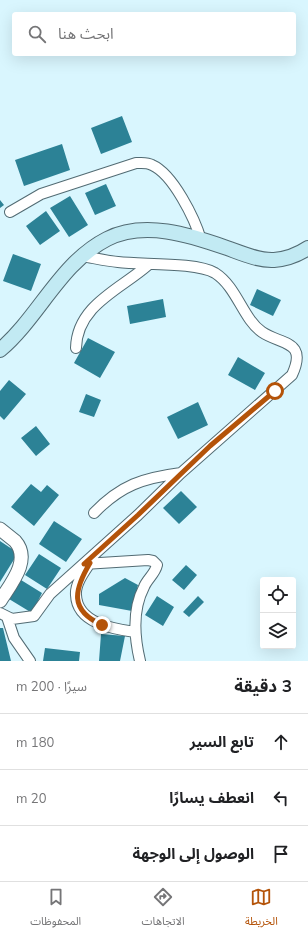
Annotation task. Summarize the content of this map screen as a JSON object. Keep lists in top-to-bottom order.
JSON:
{
  "page": {
    "search": "ابحث هنا",
    "heading": ["3 دقيقة", "سيرًا · 200 m"],
    "list": [
      ["تابع السير", "180 m"],
      ["انعطف يسارًا", "20 m"],
      "الوصول إلى الوجهة"
    ],
    "nav": ["الخريطة", "الاتجاهات", "المحفوظات"]
  }
}
